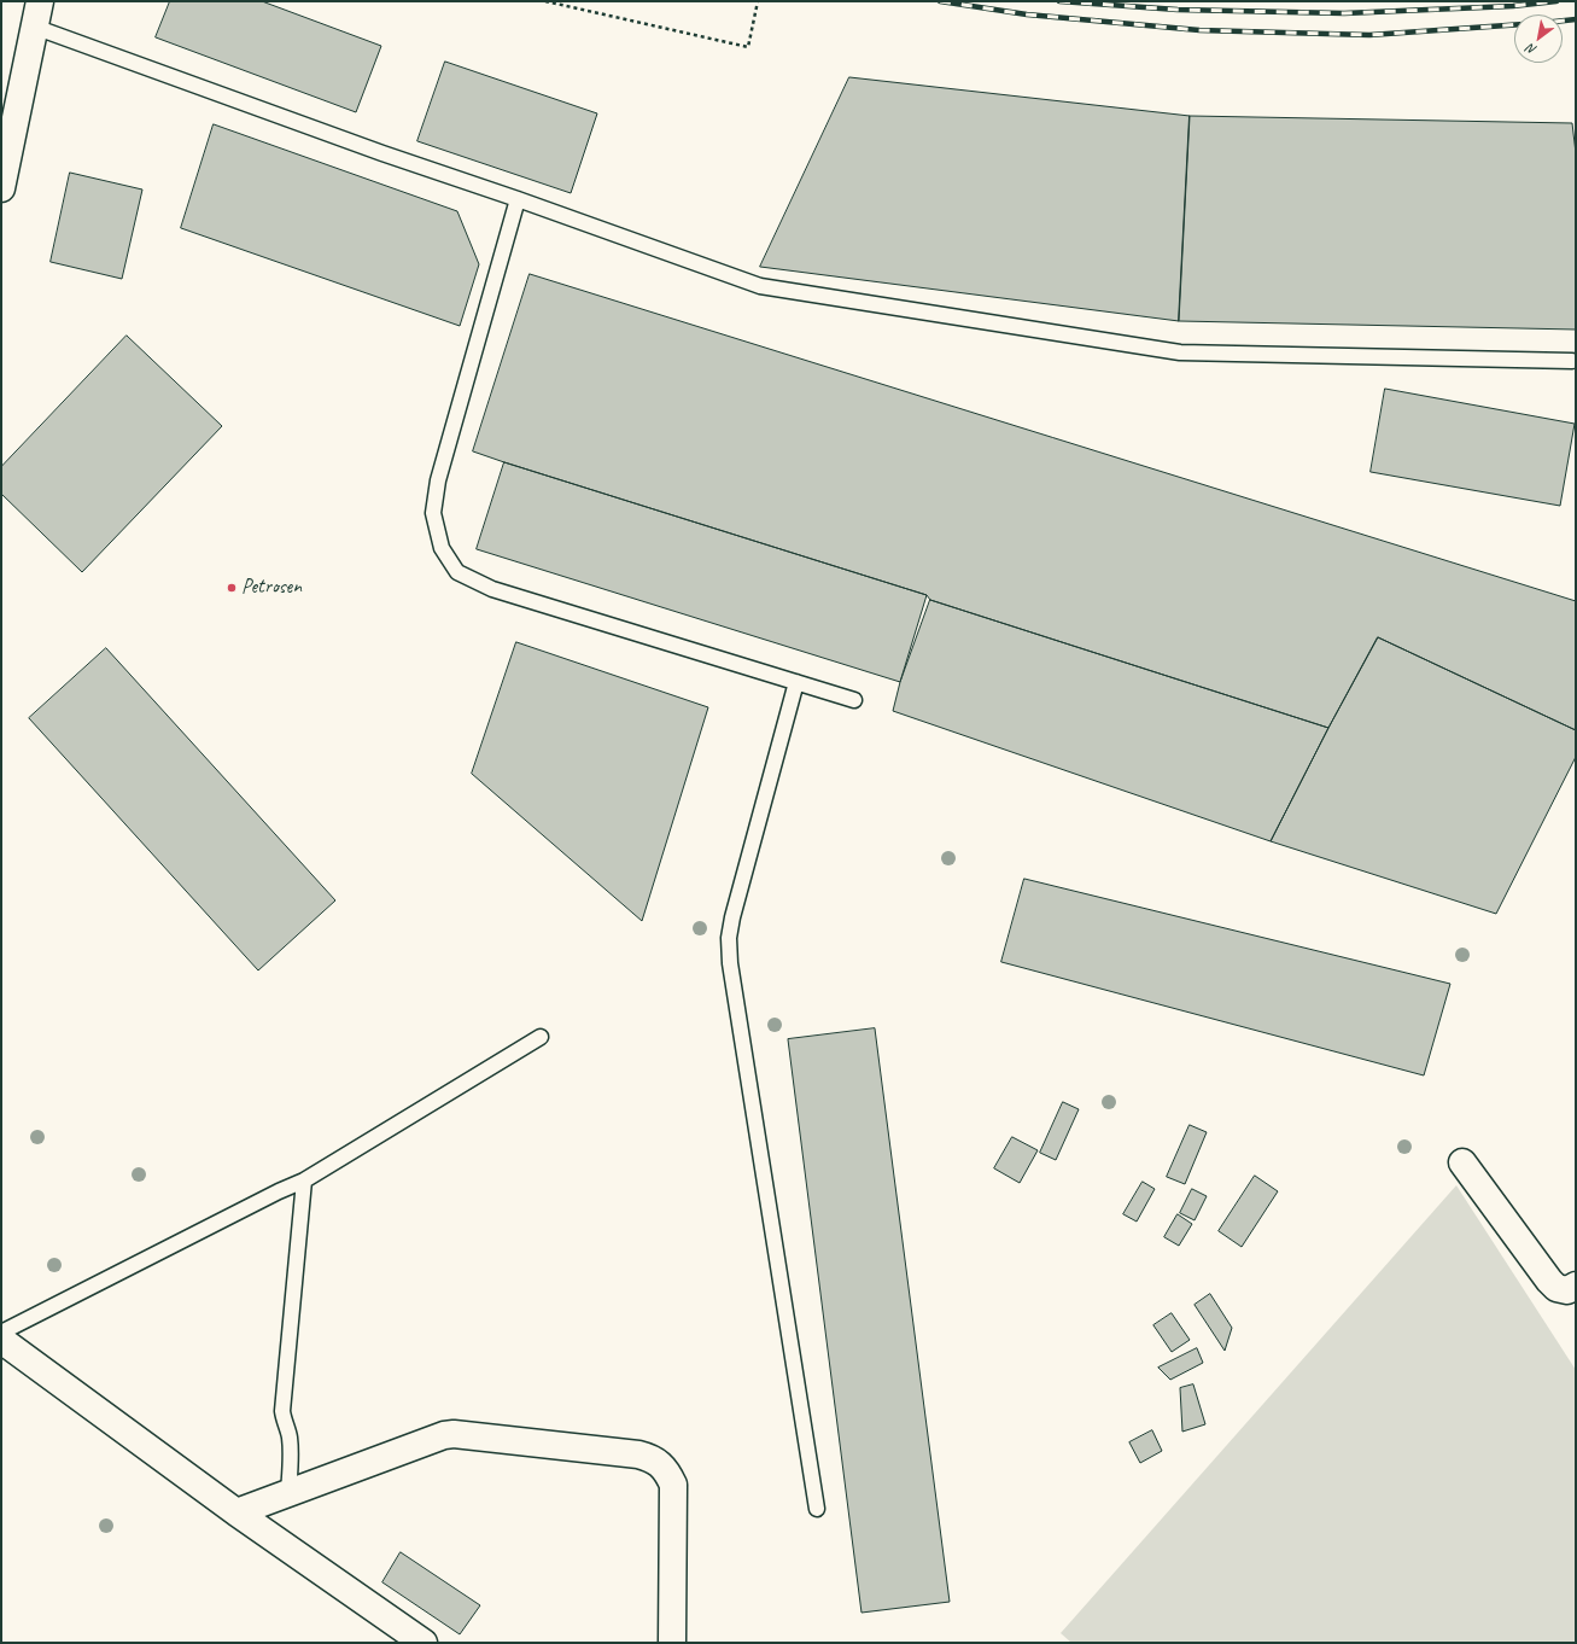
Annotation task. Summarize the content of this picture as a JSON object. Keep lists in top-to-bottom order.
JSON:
{
  "places": ["Petrosen"],
  "north": "bottom left"
}
